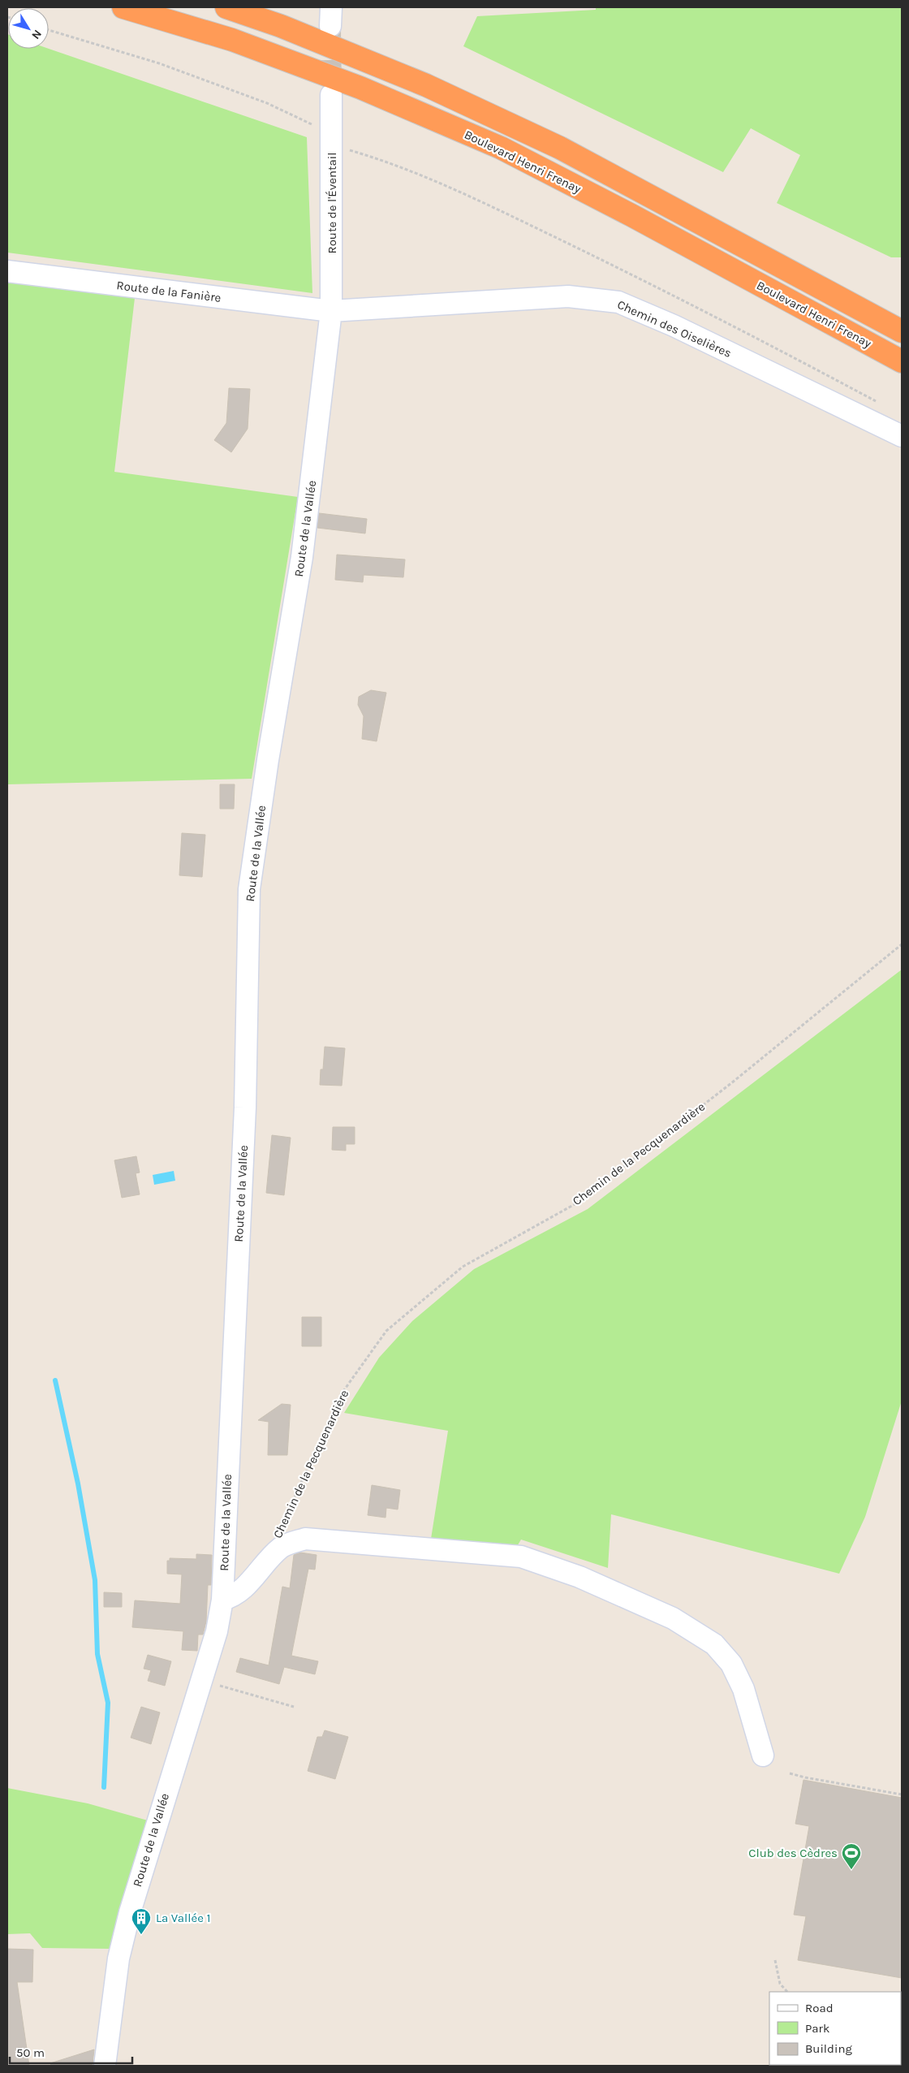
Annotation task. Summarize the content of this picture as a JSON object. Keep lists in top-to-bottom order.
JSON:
{
  "streets": {
    "highway": ["Boulevard Henri Frenay"],
    "street": [
      "Route de l'Éventail",
      "Route de la Fanière",
      "Chemin des Oiselières",
      "Route de la Vallée"
    ],
    "path": ["Chemin de la Pecquenardière"]
  },
  "crossings": [
    ["Route de l'Éventail", "Route de la Fanière"],
    ["Route de l'Éventail", "Chemin des Oiselières"],
    ["Route de l'Éventail", "Route de la Vallée"],
    ["Route de la Fanière", "Chemin des Oiselières"],
    ["Route de la Fanière", "Route de la Vallée"],
    ["Chemin des Oiselières", "Route de la Vallée"]
  ],
  "places": {
    "sports": ["Club des Cèdres"],
    "building": ["La Vallée 1"]
  },
  "legend": ["Road", "Park", "Building"],
  "scale_bar": "50 m",
  "north": "bottom right"
}
